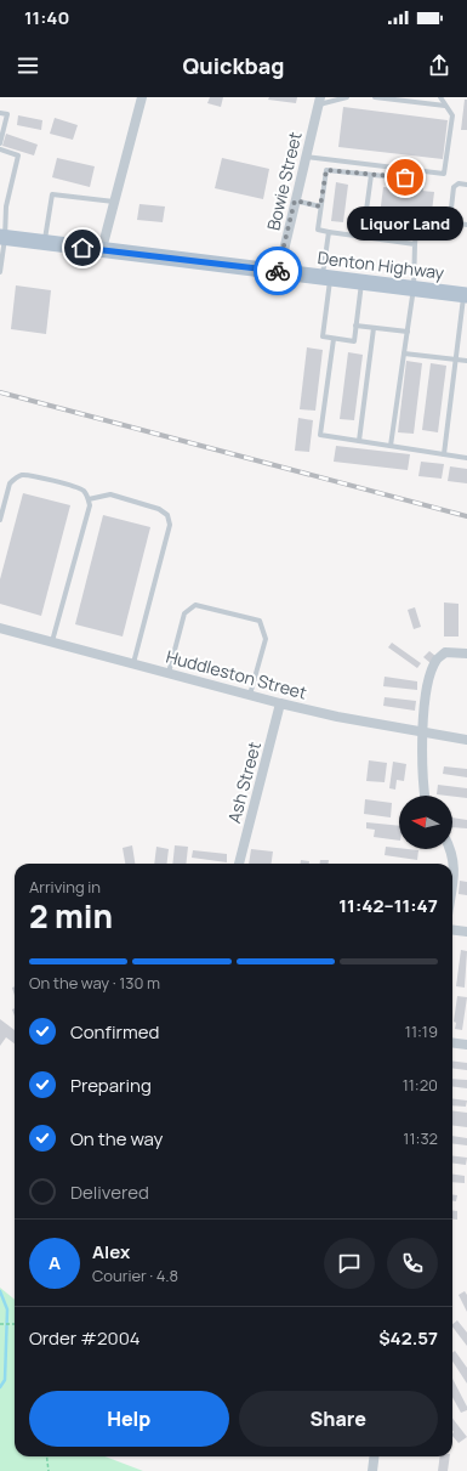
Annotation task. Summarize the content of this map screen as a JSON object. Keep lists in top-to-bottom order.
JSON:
{
  "streets": {
    "main road": ["Denton Highway"],
    "street": ["Bowie Street", "Huddleston Street", "Ash Street"]
  },
  "crossings": [
    ["Bowie Street", "Denton Highway"],
    ["Huddleston Street", "Ash Street"]
  ],
  "places": ["Liquor Land"],
  "north": "left",
  "page": {
    "status": "11:40",
    "header": "Quickbag",
    "bubble": "Liquor Land",
    "heading": ["2 min", "Arriving in", "11:42–11:47"],
    "panel": [
      "Alex",
      "Courier · 4.8",
      "Order #2004",
      "$42.57"
    ],
    "bar": "On the way · 130 m",
    "list": [
      ["Confirmed", "11:19"],
      ["Preparing", "11:20"],
      ["On the way", "11:32"],
      "Delivered"
    ],
    "round": "A",
    "buttons": ["Help", "Share"]
  }
}
